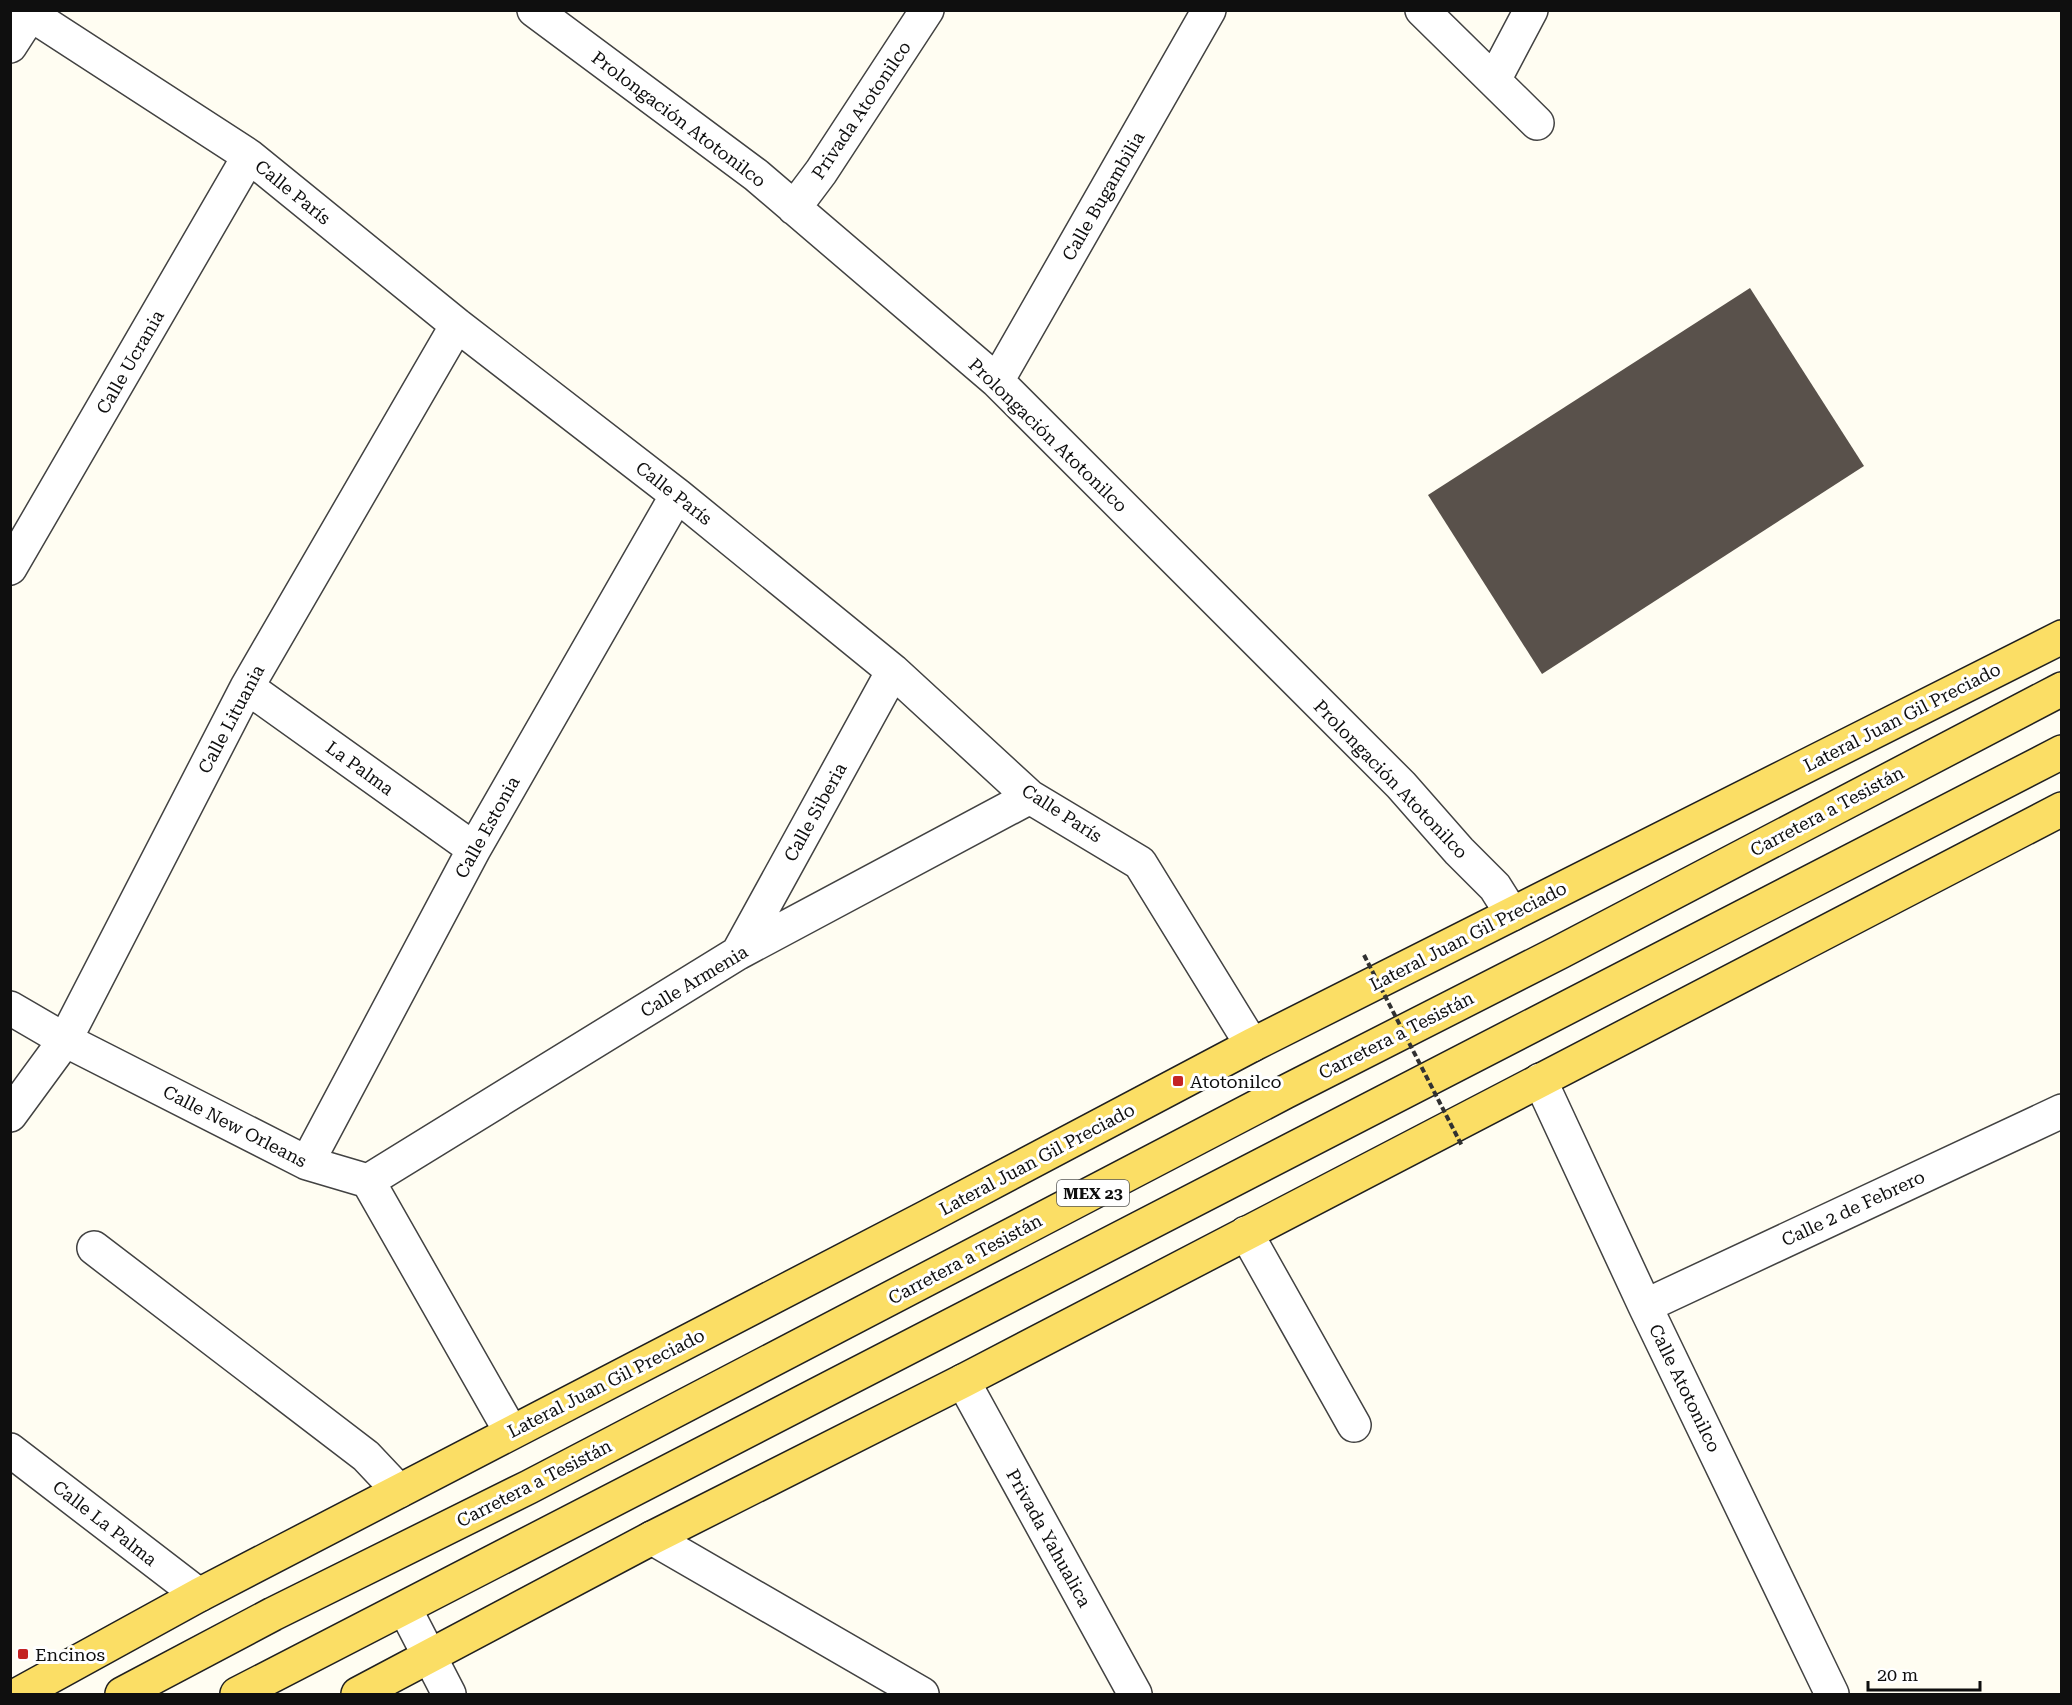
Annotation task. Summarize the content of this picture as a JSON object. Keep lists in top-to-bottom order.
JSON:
{
  "streets": {
    "main road": ["Lateral Juan Gil Preciado", "Carretera a Tesistán", "MEX 23"],
    "street": [
      "Privada Atotonilco",
      "Prolongación Atotonilco",
      "Calle París",
      "Calle Bugambilia",
      "Calle Ucrania",
      "Calle Lituania",
      "La Palma",
      "Calle Siberia",
      "Calle Estonia",
      "Calle Armenia",
      "Calle New Orleans",
      "Calle 2 de Febrero",
      "Calle Atotonilco",
      "Calle La Palma",
      "Privada Yahualica"
    ]
  },
  "crossings": [
    ["Privada Atotonilco", "Prolongación Atotonilco"],
    ["Prolongación Atotonilco", "Calle Bugambilia"],
    ["Prolongación Atotonilco", "Lateral Juan Gil Preciado"],
    ["Calle París", "Calle Ucrania"],
    ["Calle París", "Lateral Juan Gil Preciado"],
    ["Calle París", "Calle Lituania"],
    ["Calle París", "Calle Siberia"],
    ["Calle París", "Calle Estonia"],
    ["Calle París", "Calle Armenia"],
    ["Lateral Juan Gil Preciado", "Calle La Palma"],
    ["Calle Lituania", "La Palma"],
    ["Calle Lituania", "Calle New Orleans"],
    ["La Palma", "Calle Estonia"],
    ["Calle Siberia", "Calle Armenia"],
    ["Calle Estonia", "Calle New Orleans"],
    ["Calle Armenia", "Calle New Orleans"],
    ["Calle 2 de Febrero", "Calle Atotonilco"]
  ],
  "places": {
    "transit": ["Atotonilco", "Encinos"]
  },
  "scale_bar": "20 m"
}
